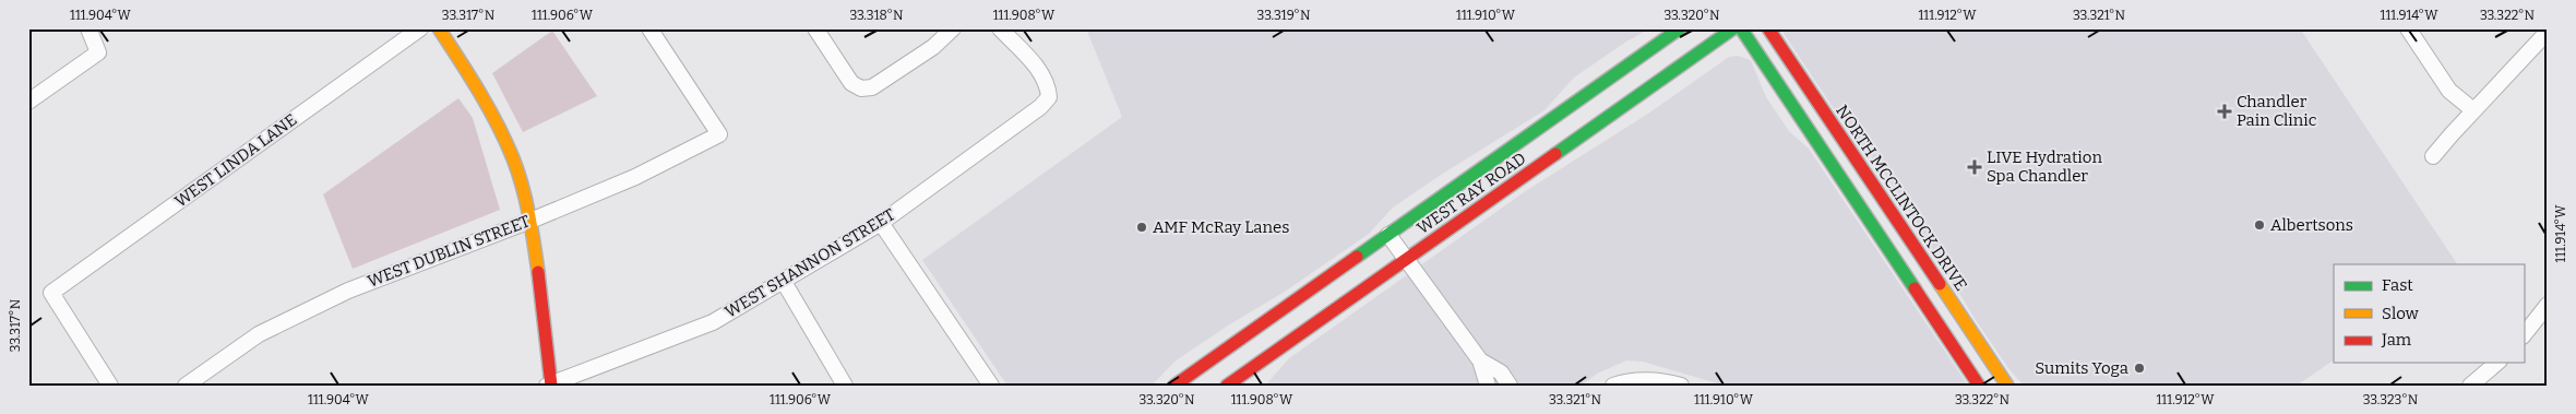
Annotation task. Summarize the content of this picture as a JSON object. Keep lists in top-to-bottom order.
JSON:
{
  "streets": {
    "main road": ["WEST RAY ROAD", "NORTH MCCLINTOCK DRIVE"],
    "street": ["WEST LINDA LANE", "WEST DUBLIN STREET", "WEST SHANNON STREET"]
  },
  "places": {
    "health": ["Chandler Pain Clinic", "LIVE Hydration Spa Chandler"],
    "other": ["Albertsons", "AMF McRay Lanes", "Sumits Yoga"]
  },
  "legend": ["Fast", "Slow", "Jam"],
  "coordinates": [
    "111.904°W",
    "33.317°N",
    "111.906°W",
    "33.318°N",
    "111.908°W",
    "33.319°N",
    "111.910°W",
    "33.320°N",
    "111.912°W",
    "33.321°N",
    "111.914°W",
    "33.322°N",
    "33.323°N"
  ]
}
